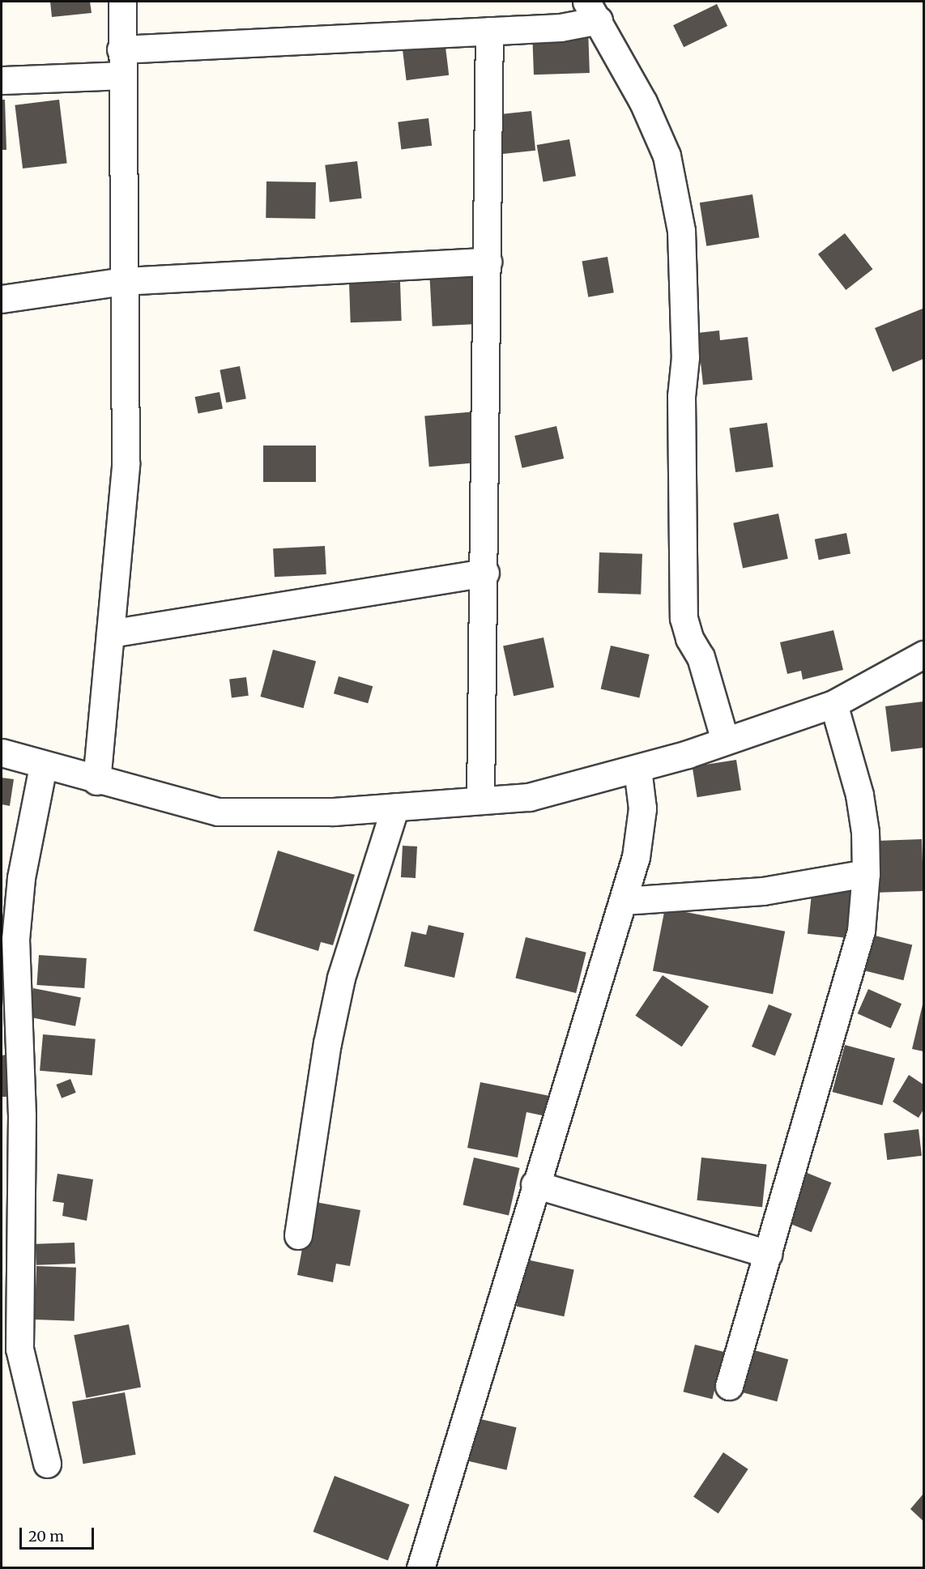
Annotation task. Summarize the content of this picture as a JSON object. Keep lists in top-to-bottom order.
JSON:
{
  "scale_bar": "20 m"
}
